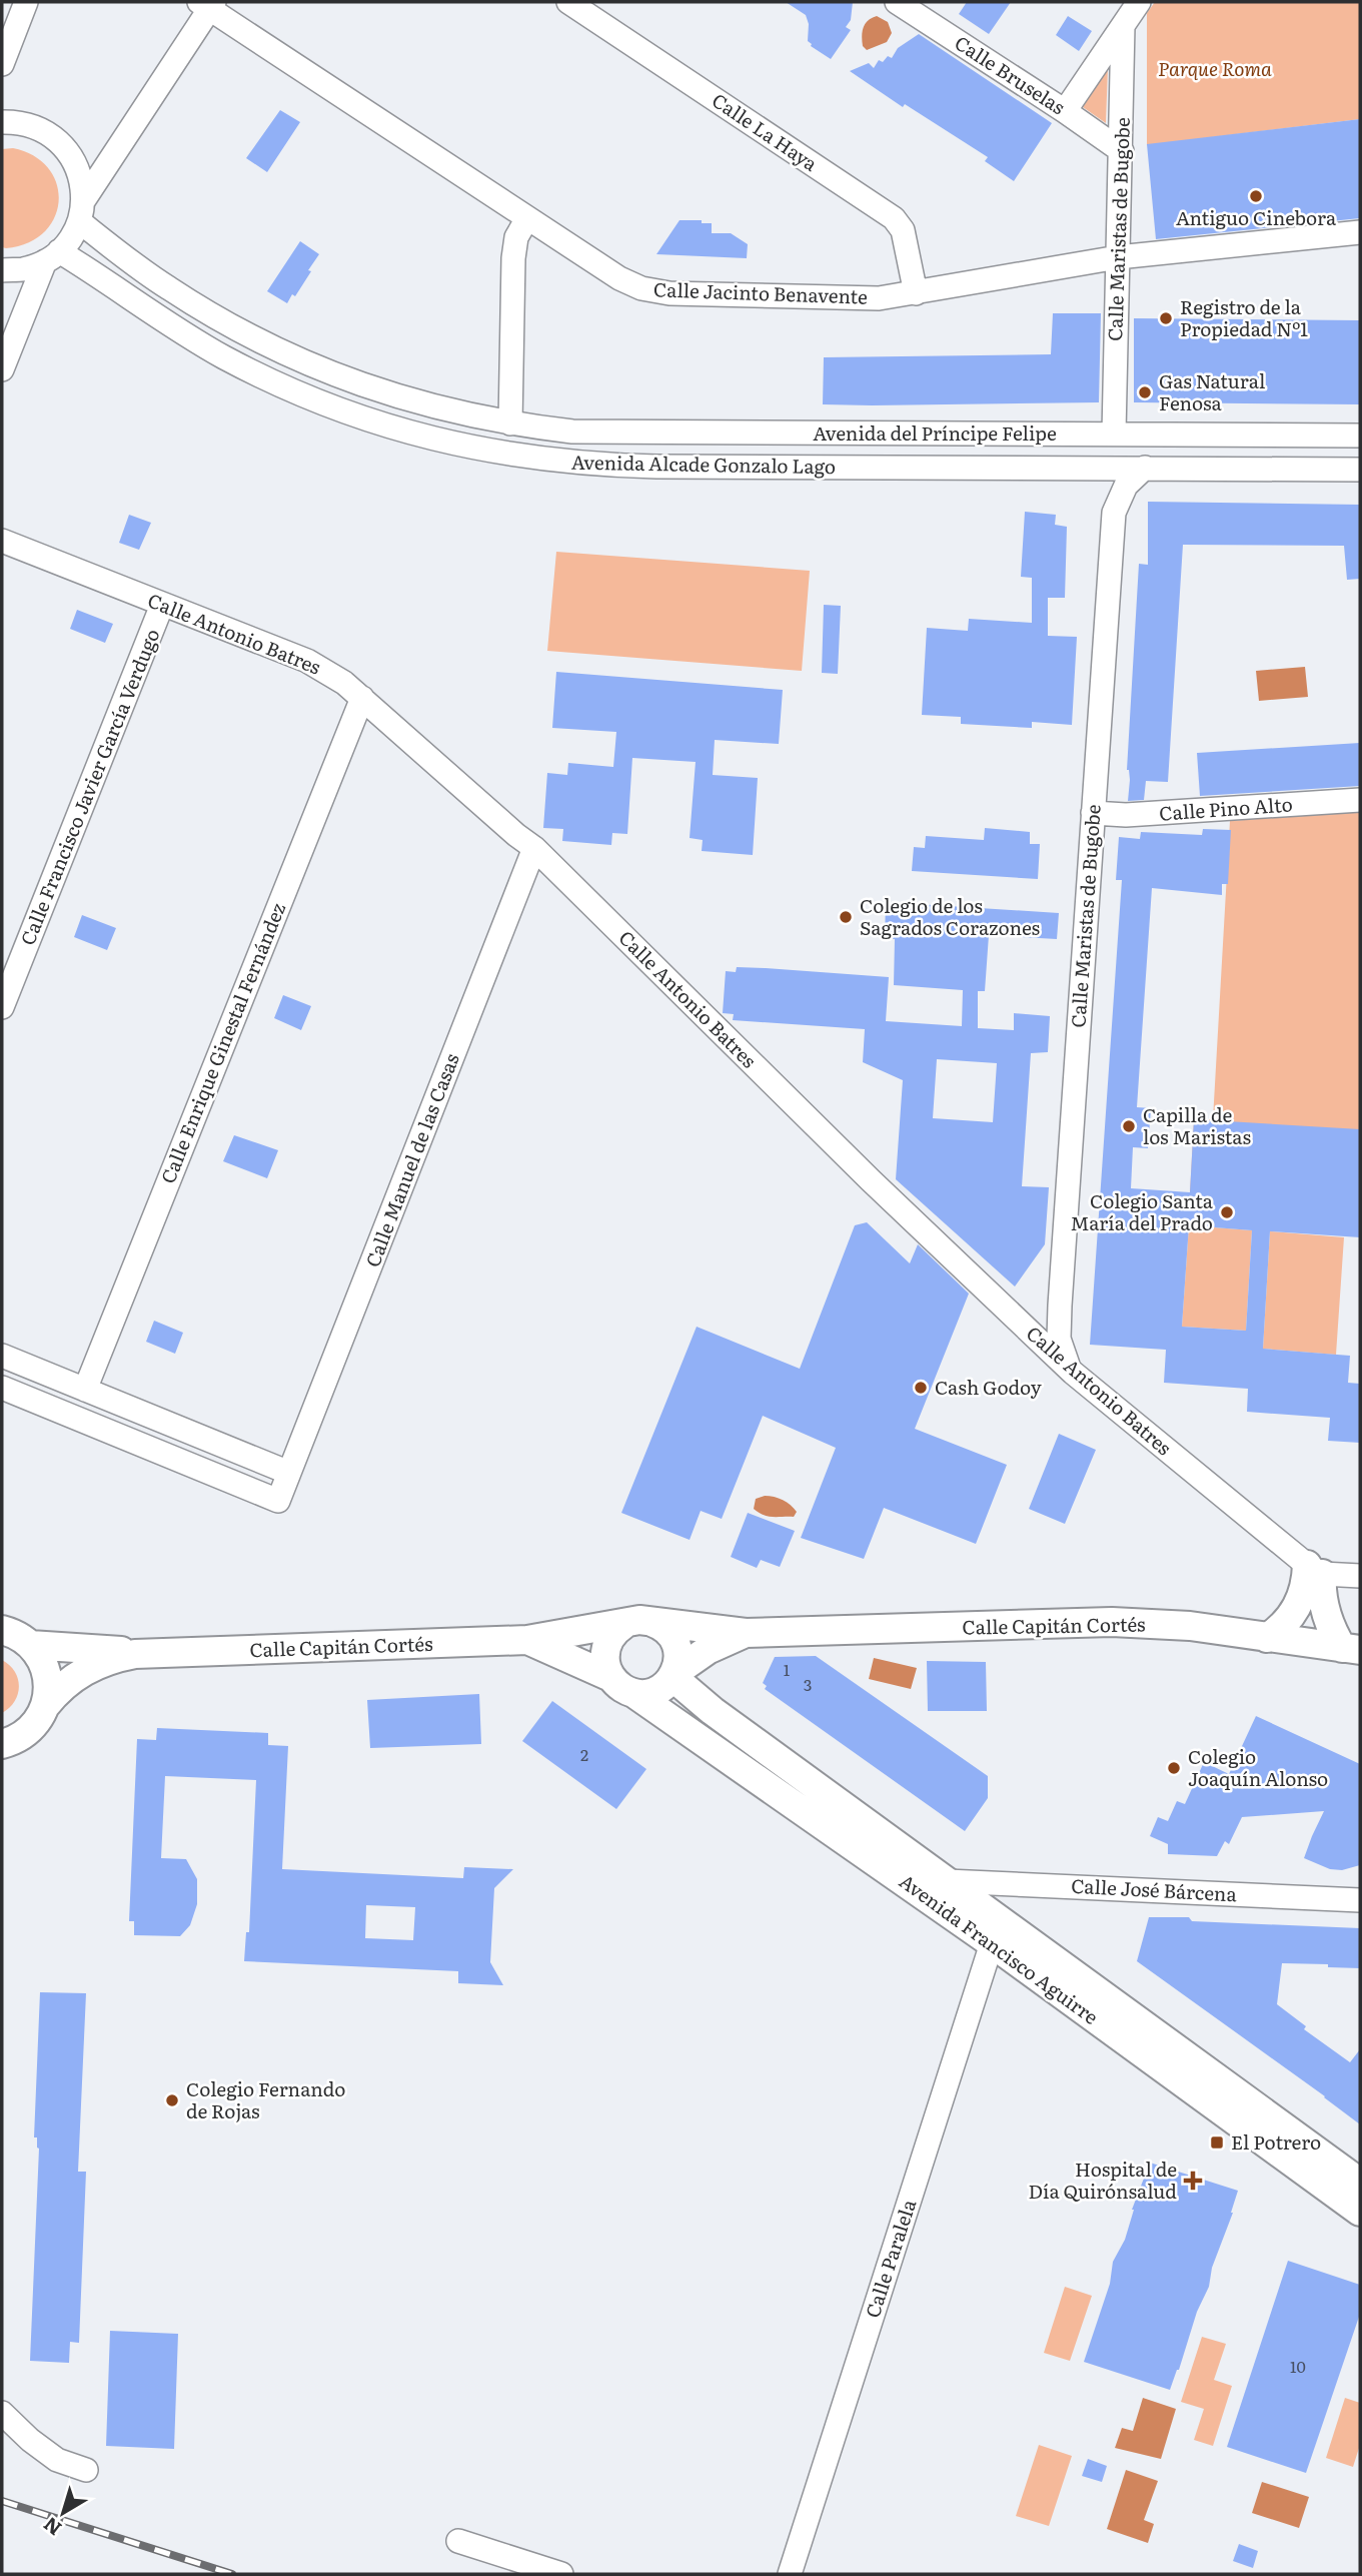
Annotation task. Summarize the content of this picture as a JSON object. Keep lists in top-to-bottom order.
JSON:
{
  "streets": {
    "main road": ["Calle Capitán Cortés", "Avenida Francisco Aguirre"],
    "street": [
      "Calle Bruselas",
      "Calle La Haya",
      "Calle Maristas de Bugobe",
      "Calle Jacinto Benavente",
      "Avenida del Príncipe Felipe",
      "Avenida Alcade Gonzalo Lago",
      "Calle Antonio Batres",
      "Calle Francisco Javier García Verdugo",
      "Calle Pino Alto",
      "Calle Enrique Ginestal Fernández",
      "Calle Manuel de las Casas",
      "Calle José Bárcena",
      "Calle Paralela"
    ]
  },
  "crossings": [
    ["Calle Bruselas", "Calle Maristas de Bugobe"],
    ["Calle La Haya", "Calle Jacinto Benavente"],
    ["Calle Maristas de Bugobe", "Calle Jacinto Benavente"],
    ["Calle Maristas de Bugobe", "Avenida del Príncipe Felipe"],
    ["Calle Maristas de Bugobe", "Avenida Alcade Gonzalo Lago"],
    ["Calle Maristas de Bugobe", "Calle Antonio Batres"],
    ["Calle Maristas de Bugobe", "Calle Pino Alto"],
    ["Calle Antonio Batres", "Calle Francisco Javier García Verdugo"],
    ["Calle Antonio Batres", "Calle Enrique Ginestal Fernández"],
    ["Calle Antonio Batres", "Calle Manuel de las Casas"],
    ["Calle Capitán Cortés", "Avenida Francisco Aguirre"],
    ["Calle José Bárcena", "Avenida Francisco Aguirre"],
    ["Avenida Francisco Aguirre", "Calle Paralela"]
  ],
  "parks": ["Parque Roma"],
  "places": {
    "other": [
      "Antiguo Cinebora",
      "Registro de la Propiedad Nº1",
      "Gas Natural Fenosa",
      "Colegio de los Sagrados Corazones",
      "Capilla de los Maristas",
      "Colegio Santa María del Prado",
      "Cash Godoy",
      "Colegio Joaquín Alonso",
      "Colegio Fernando de Rojas"
    ],
    "transit": ["El Potrero"],
    "health": ["Hospital de Día Quirónsalud"]
  },
  "house_numbers": [
    "1",
    "3",
    "2",
    "10"
  ],
  "north": "bottom left"
}
